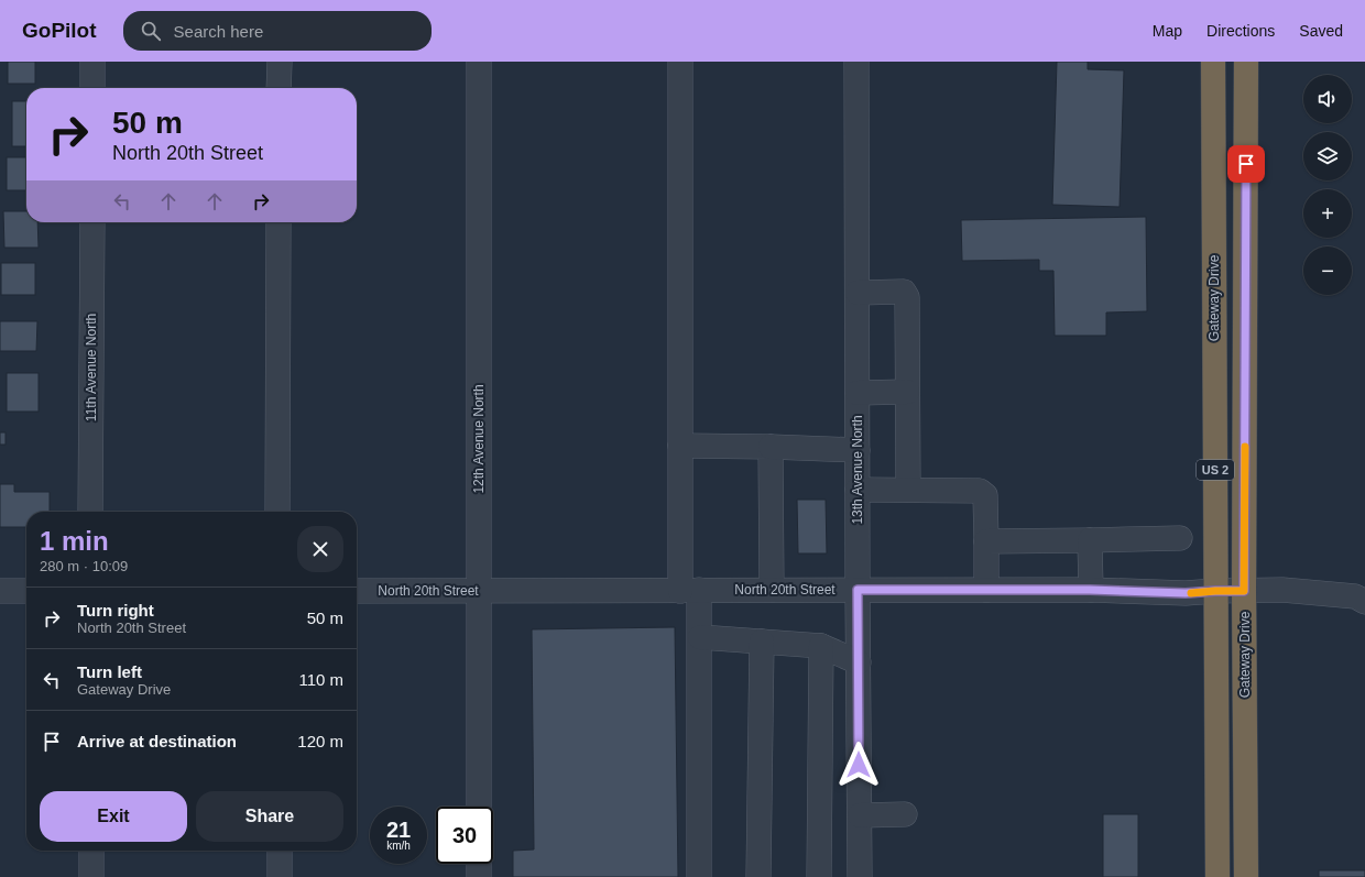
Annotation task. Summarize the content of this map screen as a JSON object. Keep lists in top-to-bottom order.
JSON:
{
  "streets": {
    "highway": ["Gateway Drive", "US 2"],
    "street": [
      "11th Avenue North",
      "12th Avenue North",
      "13th Avenue North",
      "North 20th Street"
    ]
  },
  "crossings": [
    ["Gateway Drive", "North 20th Street"],
    ["12th Avenue North", "North 20th Street"],
    ["13th Avenue North", "North 20th Street"]
  ],
  "page": {
    "header": "GoPilot",
    "search": "Search here",
    "nav": ["Map", "Directions", "Saved"],
    "map_buttons": ["+", "−"],
    "turn": ["50 m", "North 20th Street"],
    "heading": ["1 min", "280 m · 10:09"],
    "list": [
      {
        "name": "Turn right",
        "note": "North 20th Street",
        "value": "50 m"
      },
      {
        "name": "Turn left",
        "note": "Gateway Drive",
        "value": "110 m"
      },
      {
        "name": "Arrive at destination",
        "value": "120 m"
      }
    ],
    "buttons": ["Exit", "Share"],
    "speed": "21 km/h",
    "limit": "30"
  }
}
